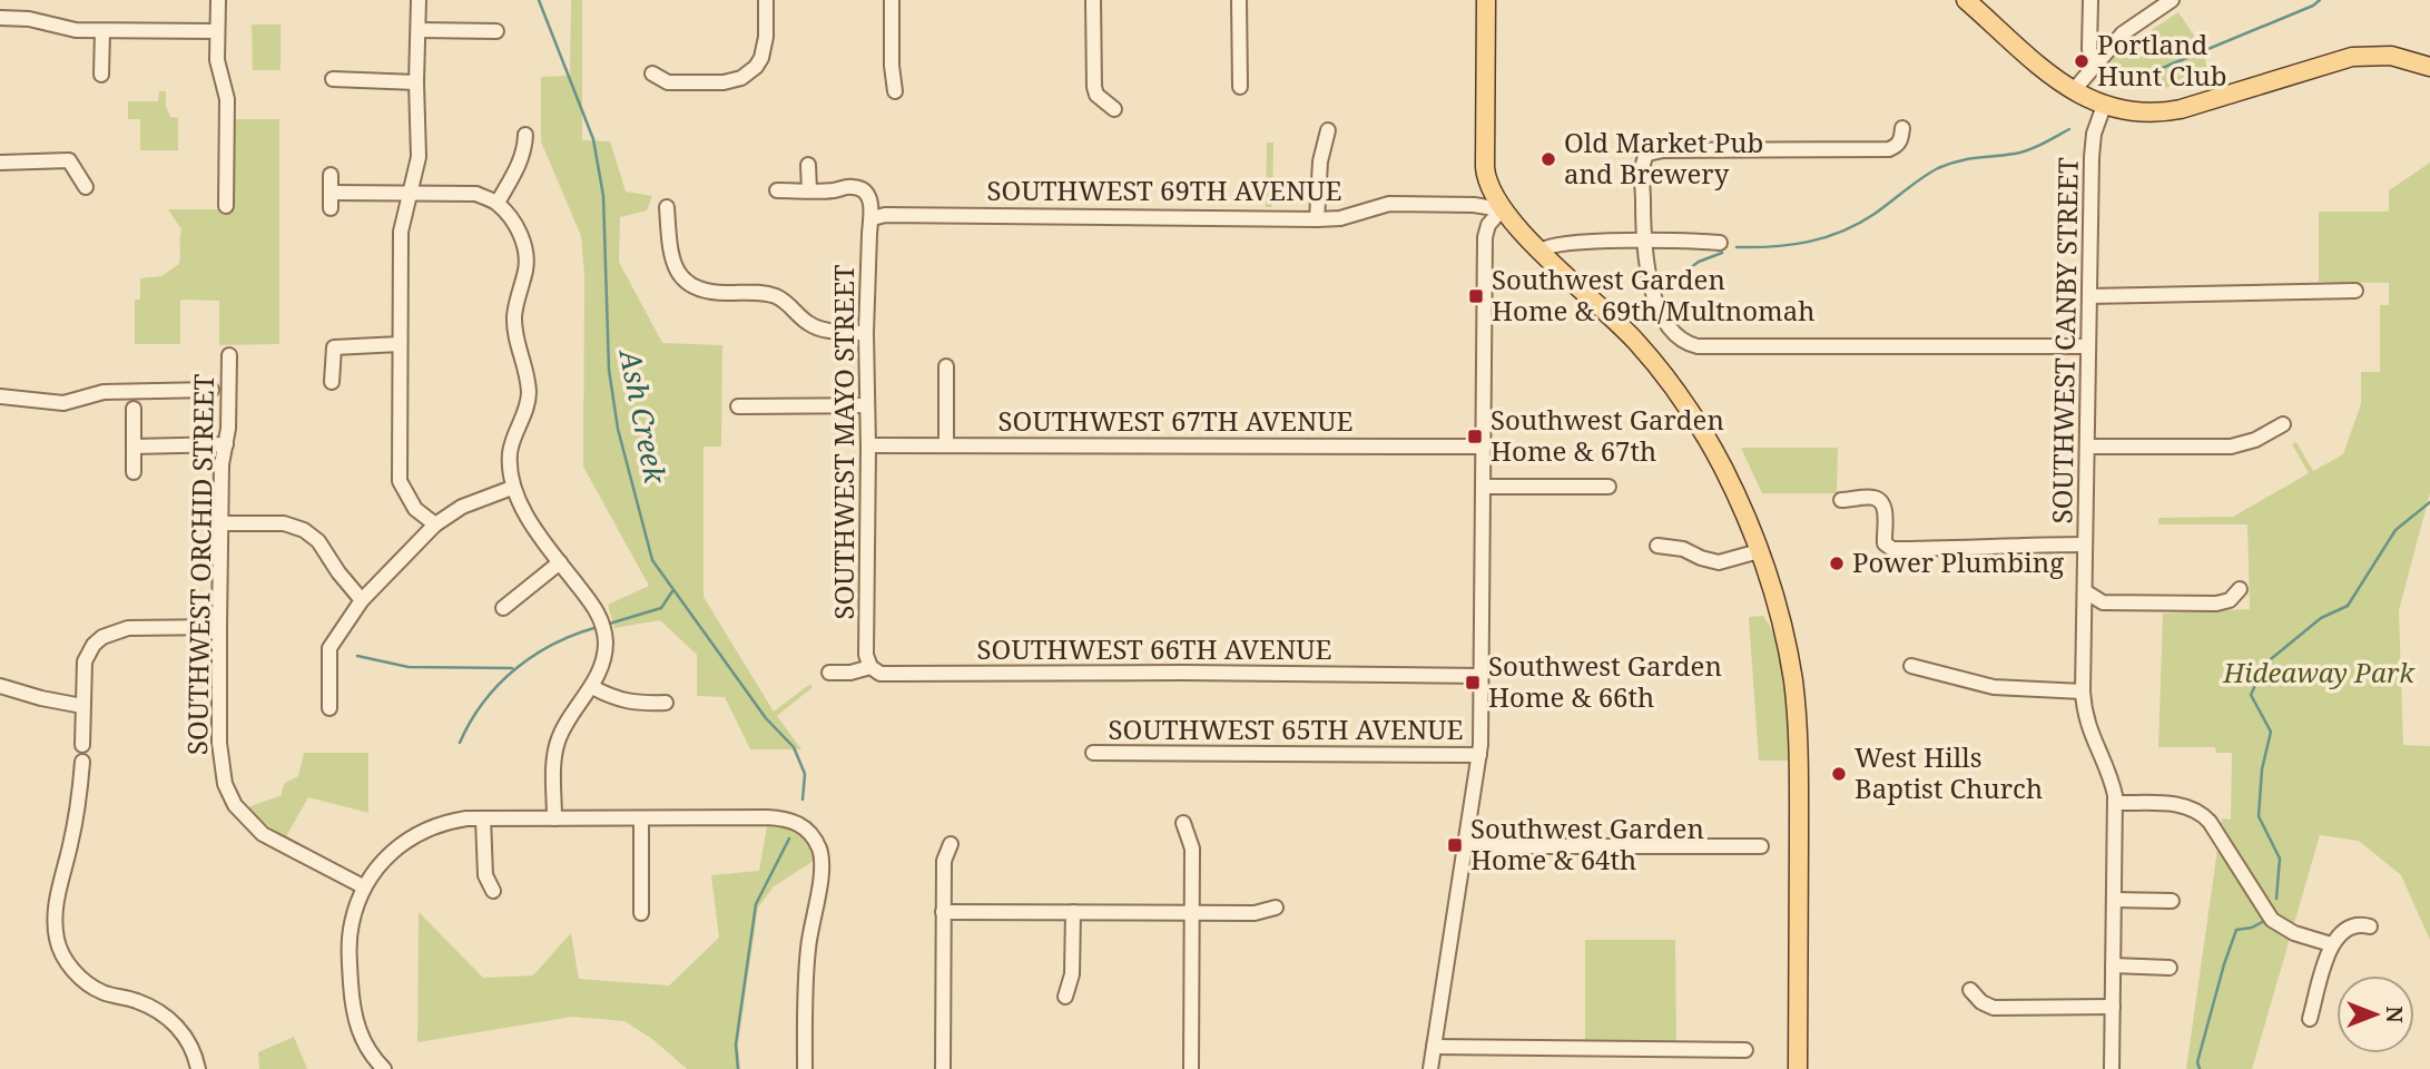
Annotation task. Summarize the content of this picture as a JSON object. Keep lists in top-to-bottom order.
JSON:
{
  "streets": {
    "street": [
      "SOUTHWEST 69TH AVENUE",
      "SOUTHWEST CANBY STREET",
      "SOUTHWEST 67TH AVENUE",
      "SOUTHWEST MAYO STREET",
      "SOUTHWEST ORCHID STREET",
      "SOUTHWEST 66TH AVENUE",
      "SOUTHWEST 65TH AVENUE"
    ]
  },
  "crossings": [
    ["SOUTHWEST 69TH AVENUE", "SOUTHWEST MAYO STREET"],
    ["SOUTHWEST 67TH AVENUE", "SOUTHWEST MAYO STREET"],
    ["SOUTHWEST MAYO STREET", "SOUTHWEST 66TH AVENUE"]
  ],
  "water": ["Ash Creek"],
  "parks": ["Hideaway Park"],
  "places": {
    "other": [
      "Portland Hunt Club",
      "Old Market Pub and Brewery",
      "Power Plumbing",
      "West Hills Baptist Church"
    ],
    "transit": [
      "Southwest Garden Home & 69th/Multnomah",
      "Southwest Garden Home & 67th",
      "Southwest Garden Home & 66th",
      "Southwest Garden Home & 64th"
    ]
  },
  "north": "right"
}
